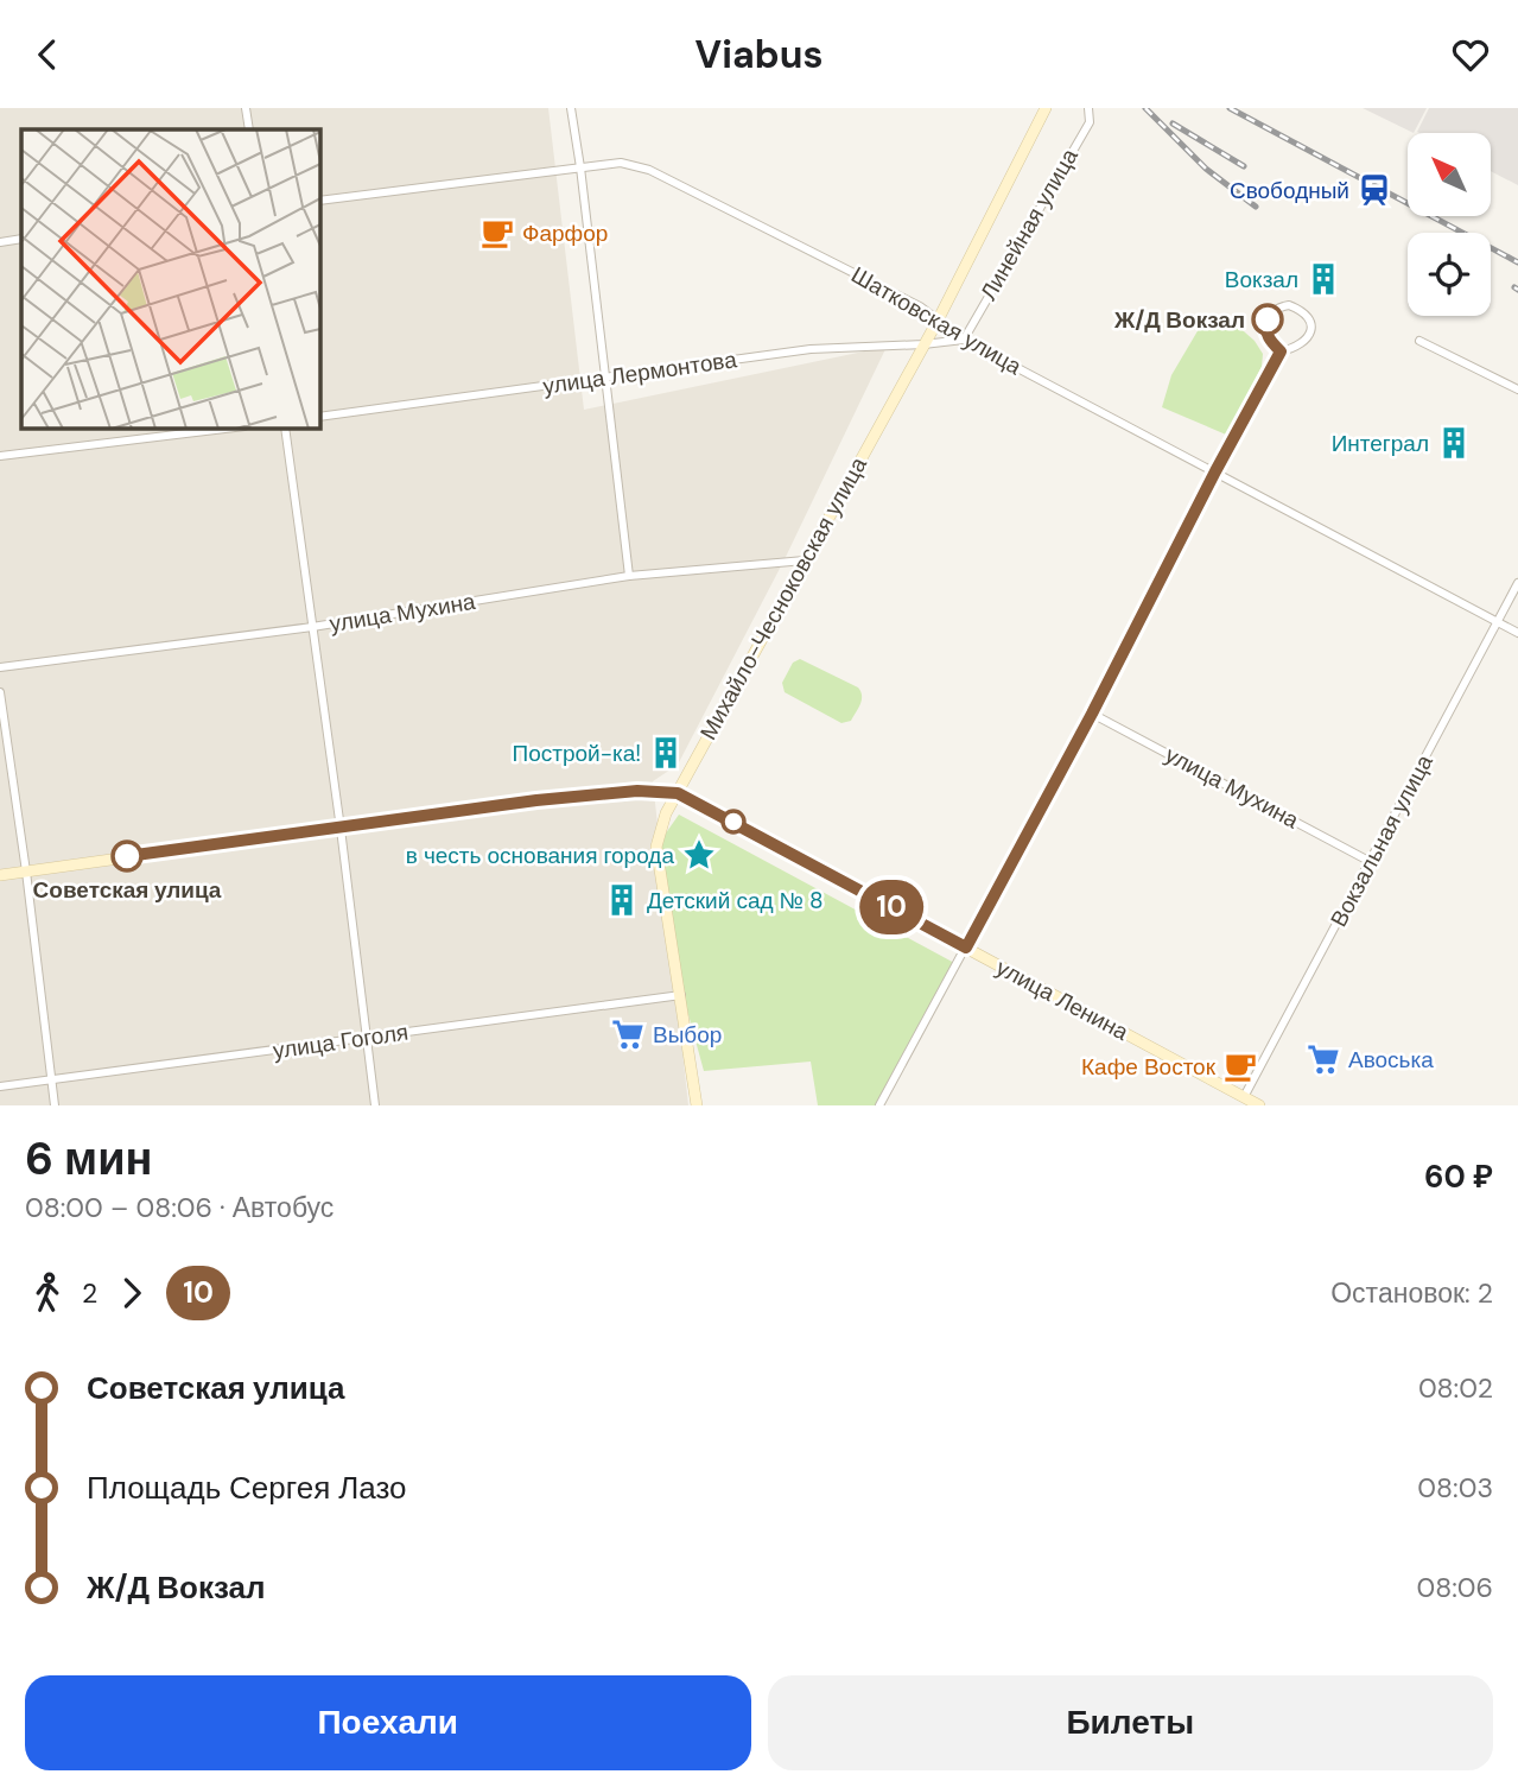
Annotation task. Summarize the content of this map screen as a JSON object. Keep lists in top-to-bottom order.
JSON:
{
  "streets": {
    "main road": ["Михайло-Чесноковская улица", "улица Ленина"],
    "street": [
      "Линейная улица",
      "Шатковская улица",
      "улица Лермонтова",
      "улица Мухина",
      "Вокзальная улица",
      "улица Гоголя"
    ]
  },
  "crossings": [
    ["Линейная улица", "Шатковская улица"],
    ["Линейная улица", "улица Лермонтова"],
    ["Шатковская улица", "улица Лермонтова"],
    ["Шатковская улица", "Михайло-Чесноковская улица"],
    ["Шатковская улица", "Вокзальная улица"],
    ["улица Лермонтова", "Михайло-Чесноковская улица"],
    ["Михайло-Чесноковская улица", "улица Мухина"],
    ["Михайло-Чесноковская улица", "улица Ленина"],
    ["Михайло-Чесноковская улица", "улица Гоголя"],
    ["улица Мухина", "Вокзальная улица"],
    ["Вокзальная улица", "улица Ленина"]
  ],
  "places": {
    "station": ["Свободный"],
    "cafe": ["Фарфор", "Кафе Восток"],
    "building": [
      "Вокзал",
      "Интеграл",
      "Построй-ка!",
      "Детский сад № 8"
    ],
    "other": ["Ж/Д Вокзал", "Советская улица"],
    "place": ["в честь основания города"],
    "supermarket": ["Выбор", "Авоська"]
  },
  "lines": ["bus line 10"],
  "north": "top left",
  "page": {
    "header": "Viabus",
    "on_map": "10",
    "heading": ["6 мин", "08:00 – 08:06 · Автобус", "60 ₽"],
    "legs": ["2", "10", "Остановок: 2"],
    "list": [
      {
        "name": "Советская улица",
        "value": "08:02"
      },
      {
        "name": "Площадь Сергея Лазо",
        "value": "08:03"
      },
      {
        "name": "Ж/Д Вокзал",
        "value": "08:06"
      }
    ],
    "buttons": ["Поехали", "Билеты"]
  }
}
